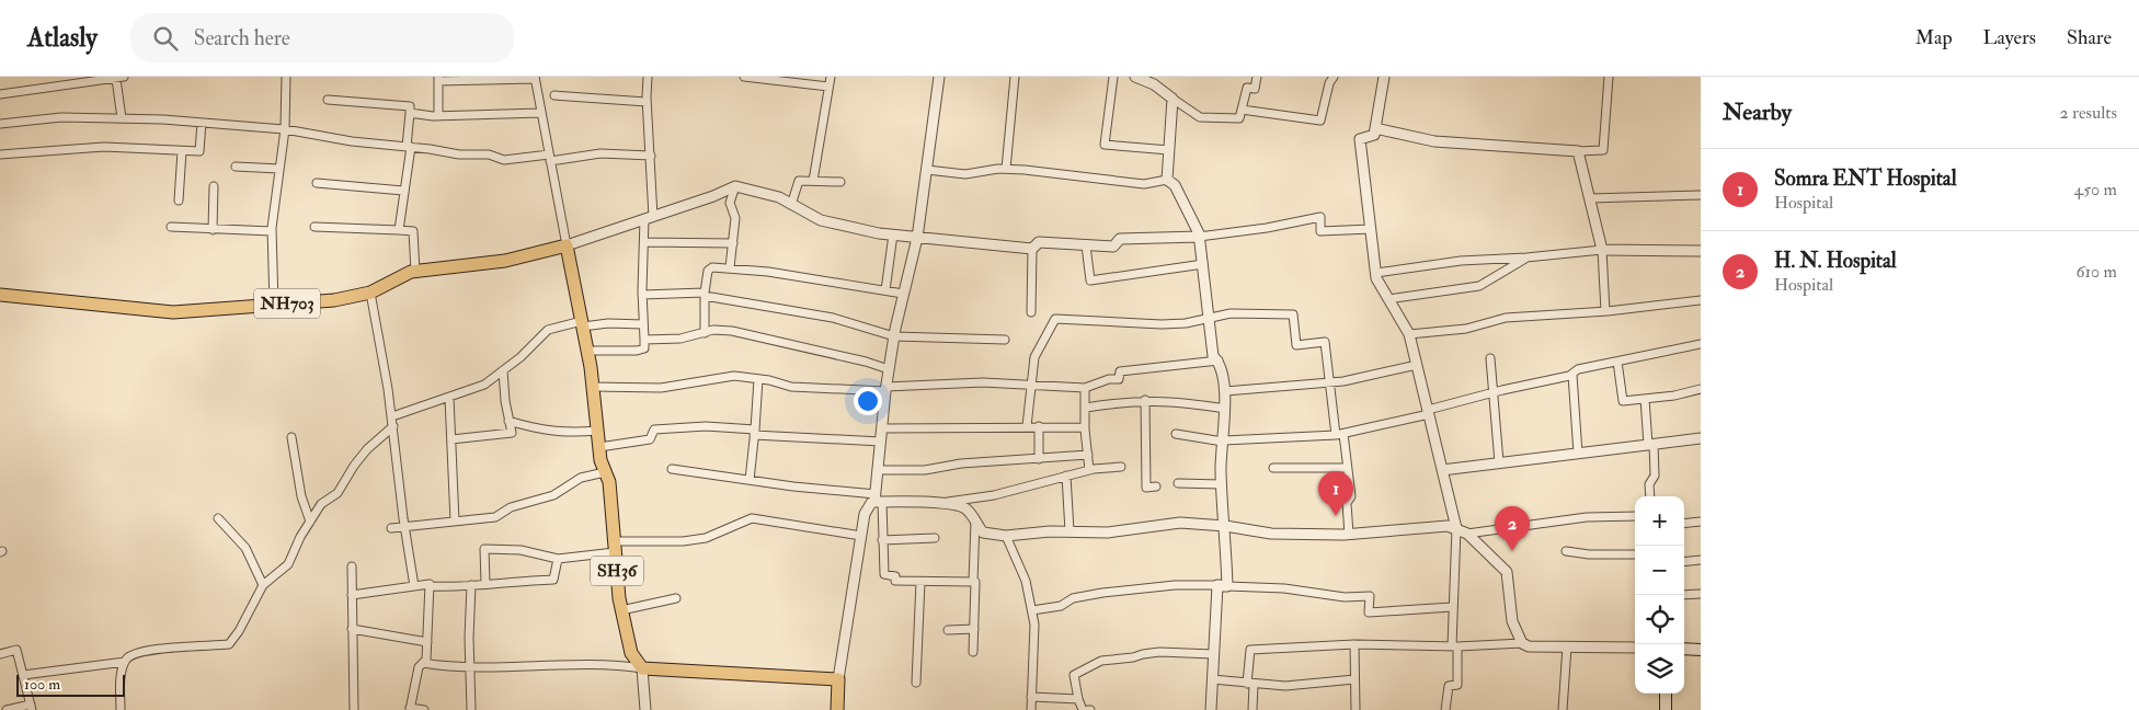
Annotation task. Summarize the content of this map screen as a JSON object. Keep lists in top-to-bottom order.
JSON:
{
  "streets": {
    "highway": ["NH703", "SH36"]
  },
  "crossings": [
    ["NH703", "SH36"]
  ],
  "scale_bar": "100 m",
  "page": {
    "header": "Atlasly",
    "search": "Search here",
    "nav": ["Map", "Layers", "Share"],
    "heading": ["Nearby", "2 results"],
    "list": [
      {
        "mark": "1",
        "name": "Somra ENT Hospital",
        "note": "Hospital",
        "value": "450 m"
      },
      {
        "mark": "2",
        "name": "H. N. Hospital",
        "note": "Hospital",
        "value": "610 m"
      }
    ],
    "pins": ["1", "2"],
    "map_buttons": ["+", "−"],
    "scale": "100 m"
  }
}
